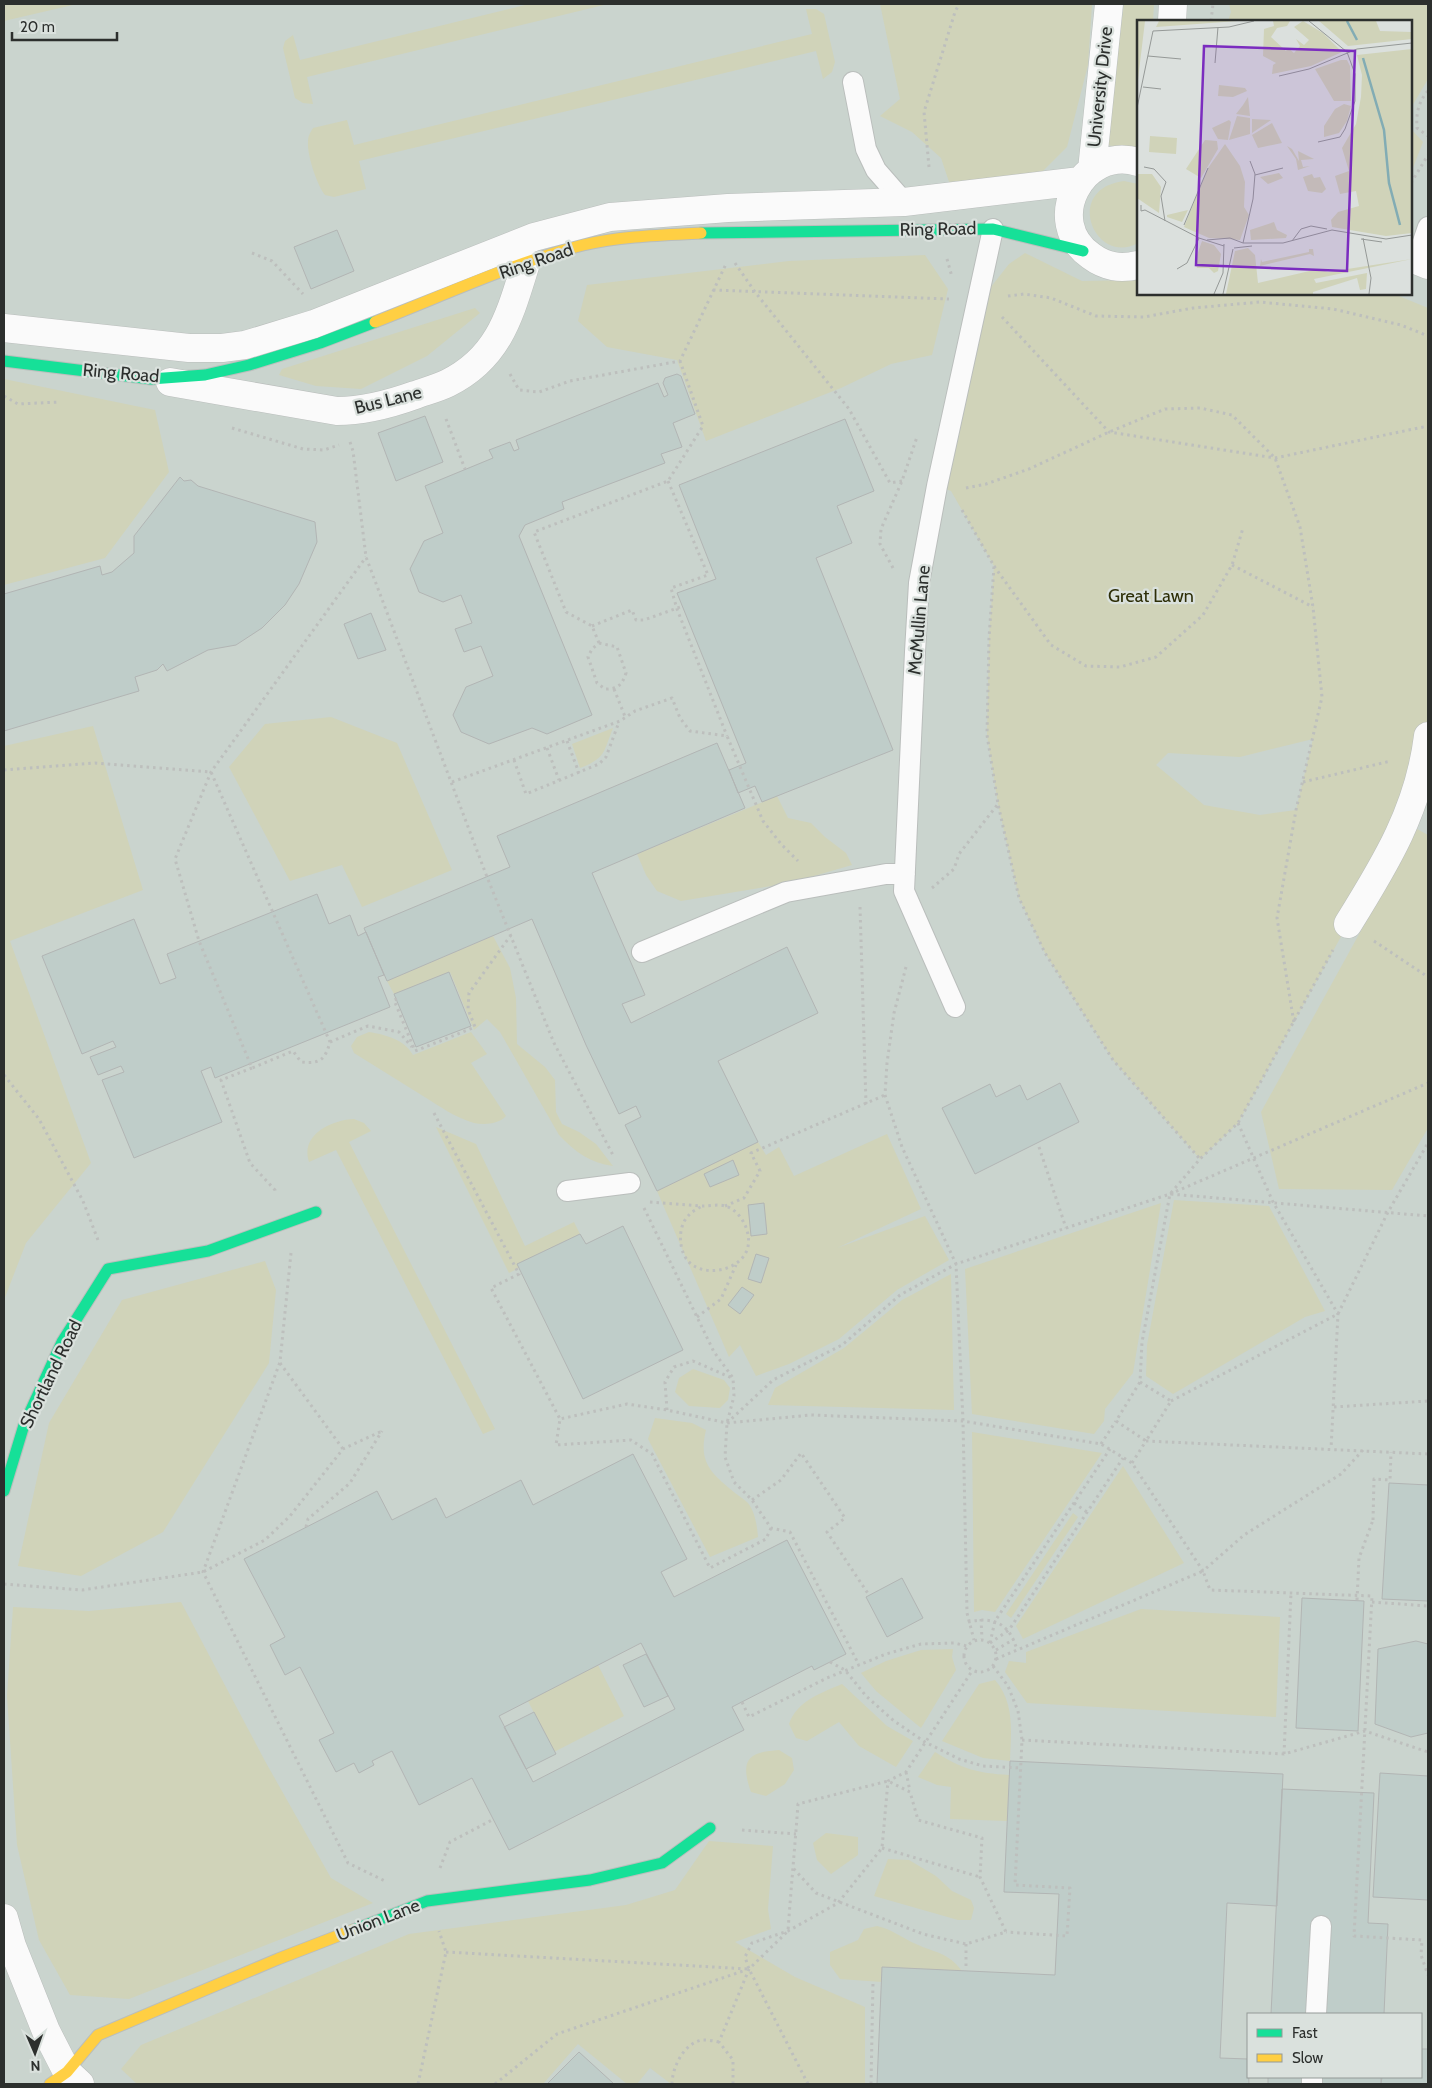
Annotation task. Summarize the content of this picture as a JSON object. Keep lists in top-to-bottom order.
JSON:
{
  "streets": {
    "street": [
      "University Drive",
      "Ring Road",
      "Bus Lane",
      "Shortland Road",
      "Union Lane"
    ],
    "lane": ["McMullin Lane"]
  },
  "crossings": [
    ["University Drive", "Ring Road"],
    ["Ring Road", "Bus Lane"],
    ["Ring Road", "McMullin Lane"]
  ],
  "parks": ["Great Lawn"],
  "legend": ["Fast", "Slow"],
  "scale_bar": "20 m",
  "north": "bottom"
}
